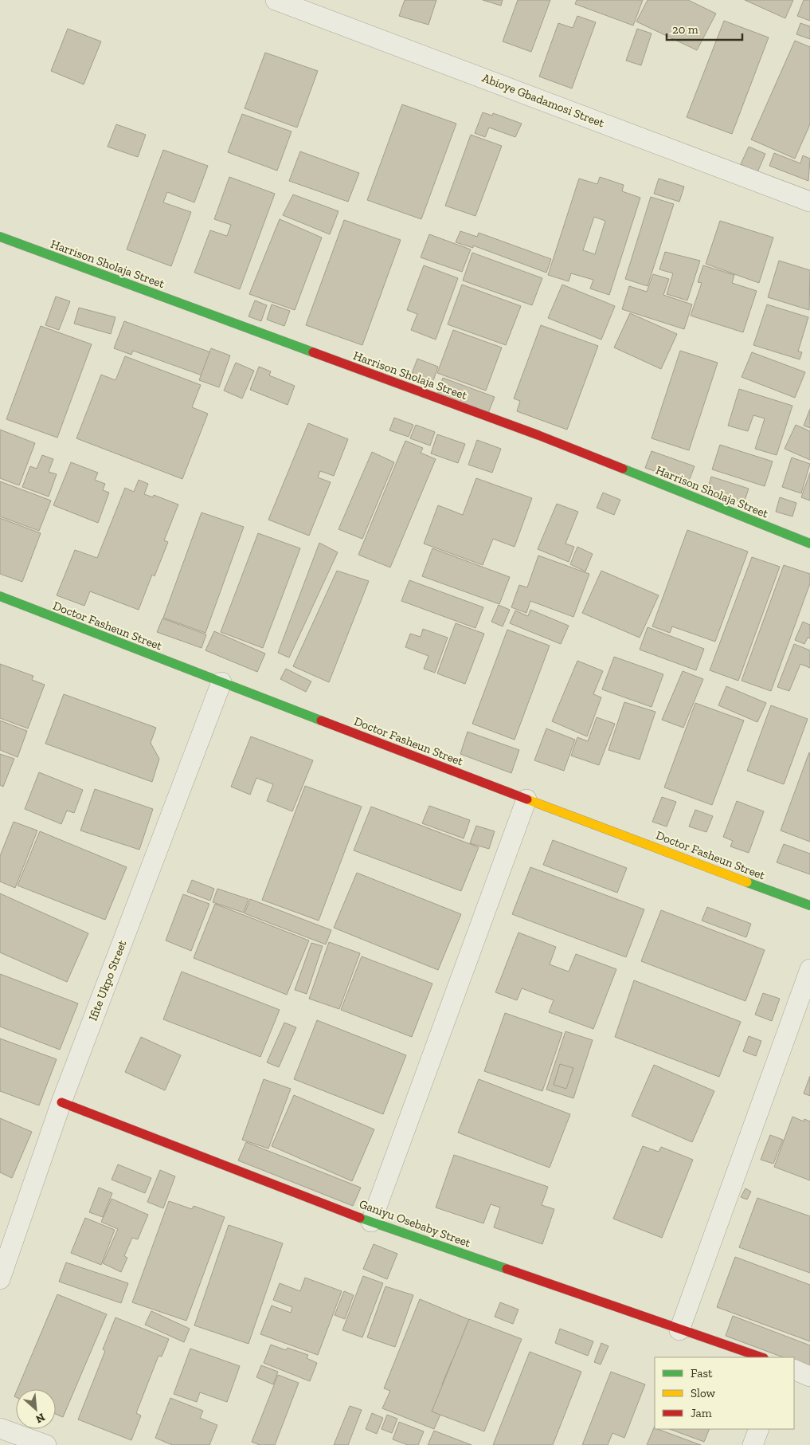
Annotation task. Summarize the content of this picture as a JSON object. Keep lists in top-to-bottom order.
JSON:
{
  "streets": {
    "street": [
      "Abioye Gbadamosi Street",
      "Harrison Sholaja Street",
      "Doctor Fasheun Street",
      "Ifite Ukpo Street",
      "Ganiyu Osebaby Street"
    ]
  },
  "crossings": [
    ["Doctor Fasheun Street", "Ifite Ukpo Street"],
    ["Ifite Ukpo Street", "Ganiyu Osebaby Street"]
  ],
  "legend": ["Fast", "Slow", "Jam"],
  "scale_bar": "20 m",
  "north": "bottom right"
}
